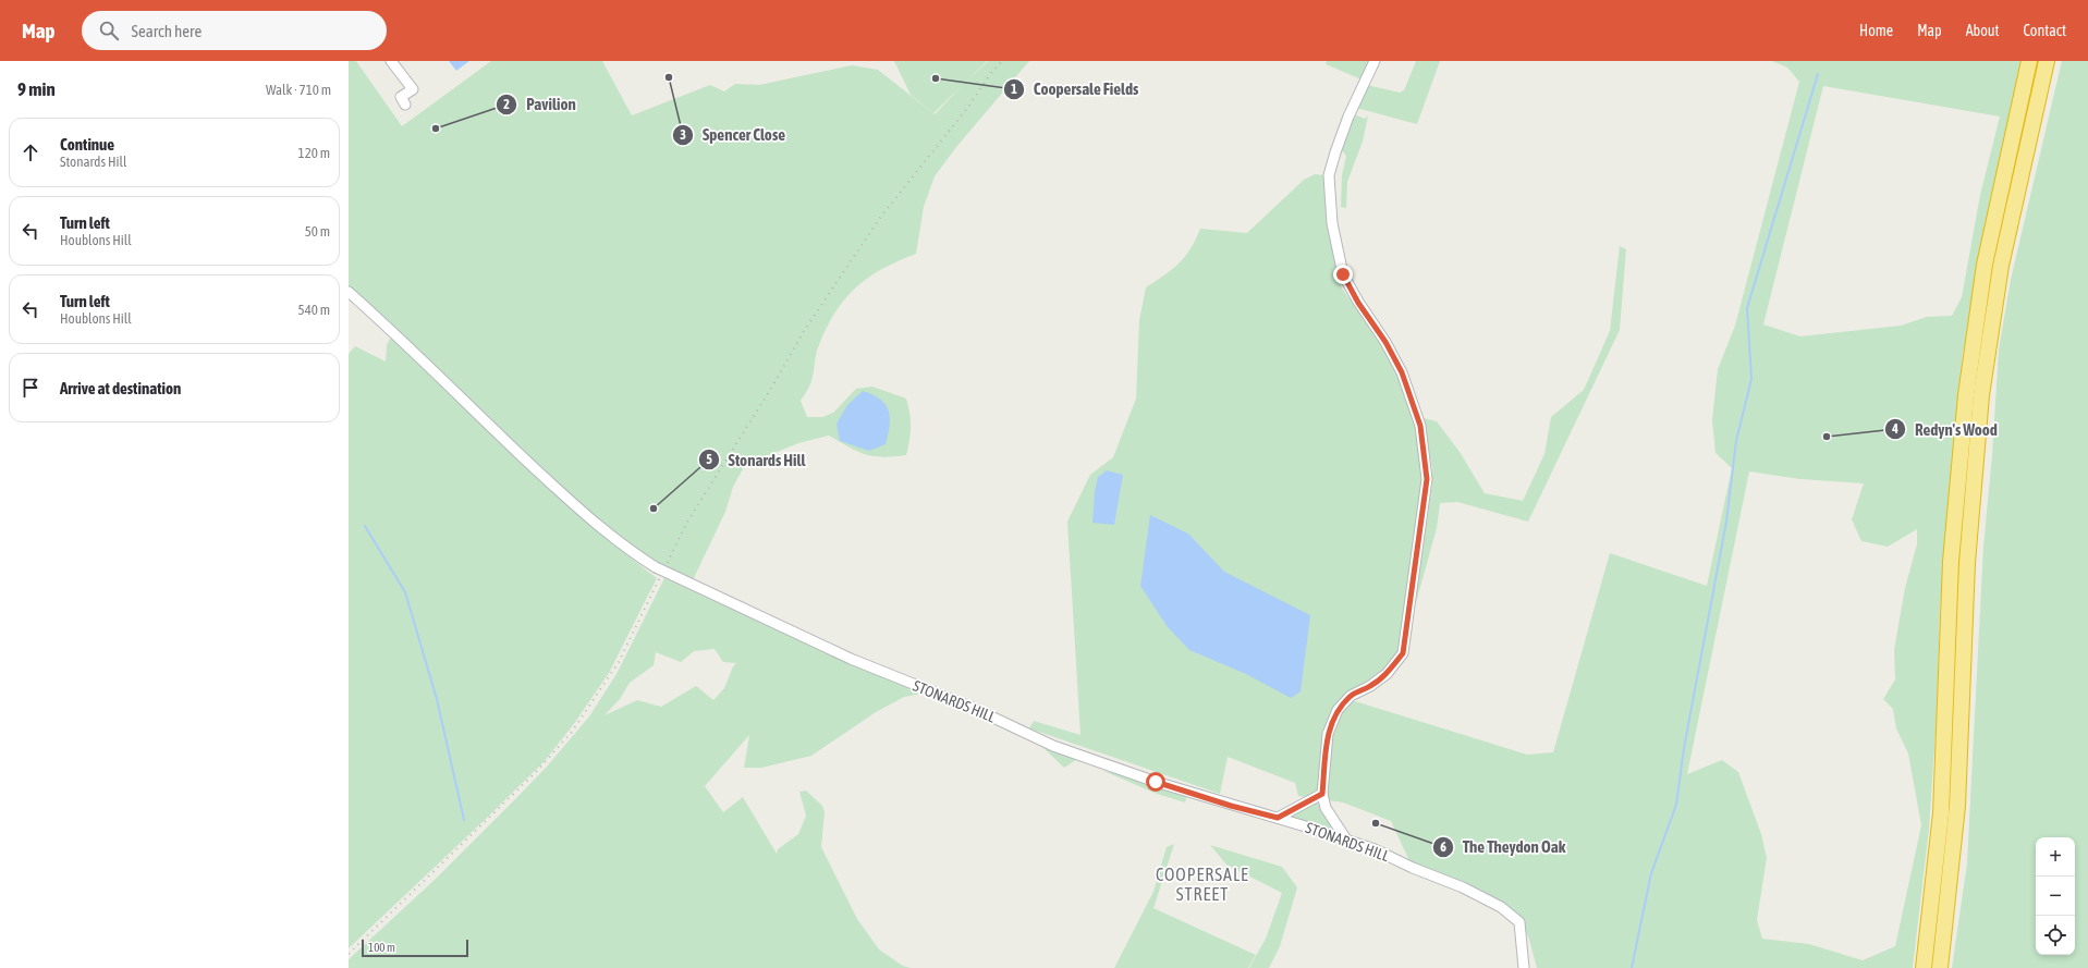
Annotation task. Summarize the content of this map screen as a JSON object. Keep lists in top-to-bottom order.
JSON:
{
  "streets": {
    "street": ["STONARDS HILL"]
  },
  "districts": ["COOPERSALE STREET"],
  "places": [
    "Spencer Close",
    "Coopersale Fields",
    "Pavilion",
    "Redyn's Wood",
    "Stonards Hill",
    "The Theydon Oak"
  ],
  "scale_bar": "100 m",
  "page": {
    "header": "Map",
    "search": "Search here",
    "nav": [
      "Home",
      "Map",
      "About",
      "Contact"
    ],
    "heading": ["9 min", "Walk · 710 m"],
    "list": [
      ["Continue", "Stonards Hill", "120 m"],
      ["Turn left", "Houblons Hill", "50 m"],
      ["Turn left", "Houblons Hill", "540 m"],
      "Arrive at destination"
    ],
    "map_buttons": ["+", "−"],
    "scale": "100 m"
  }
}
